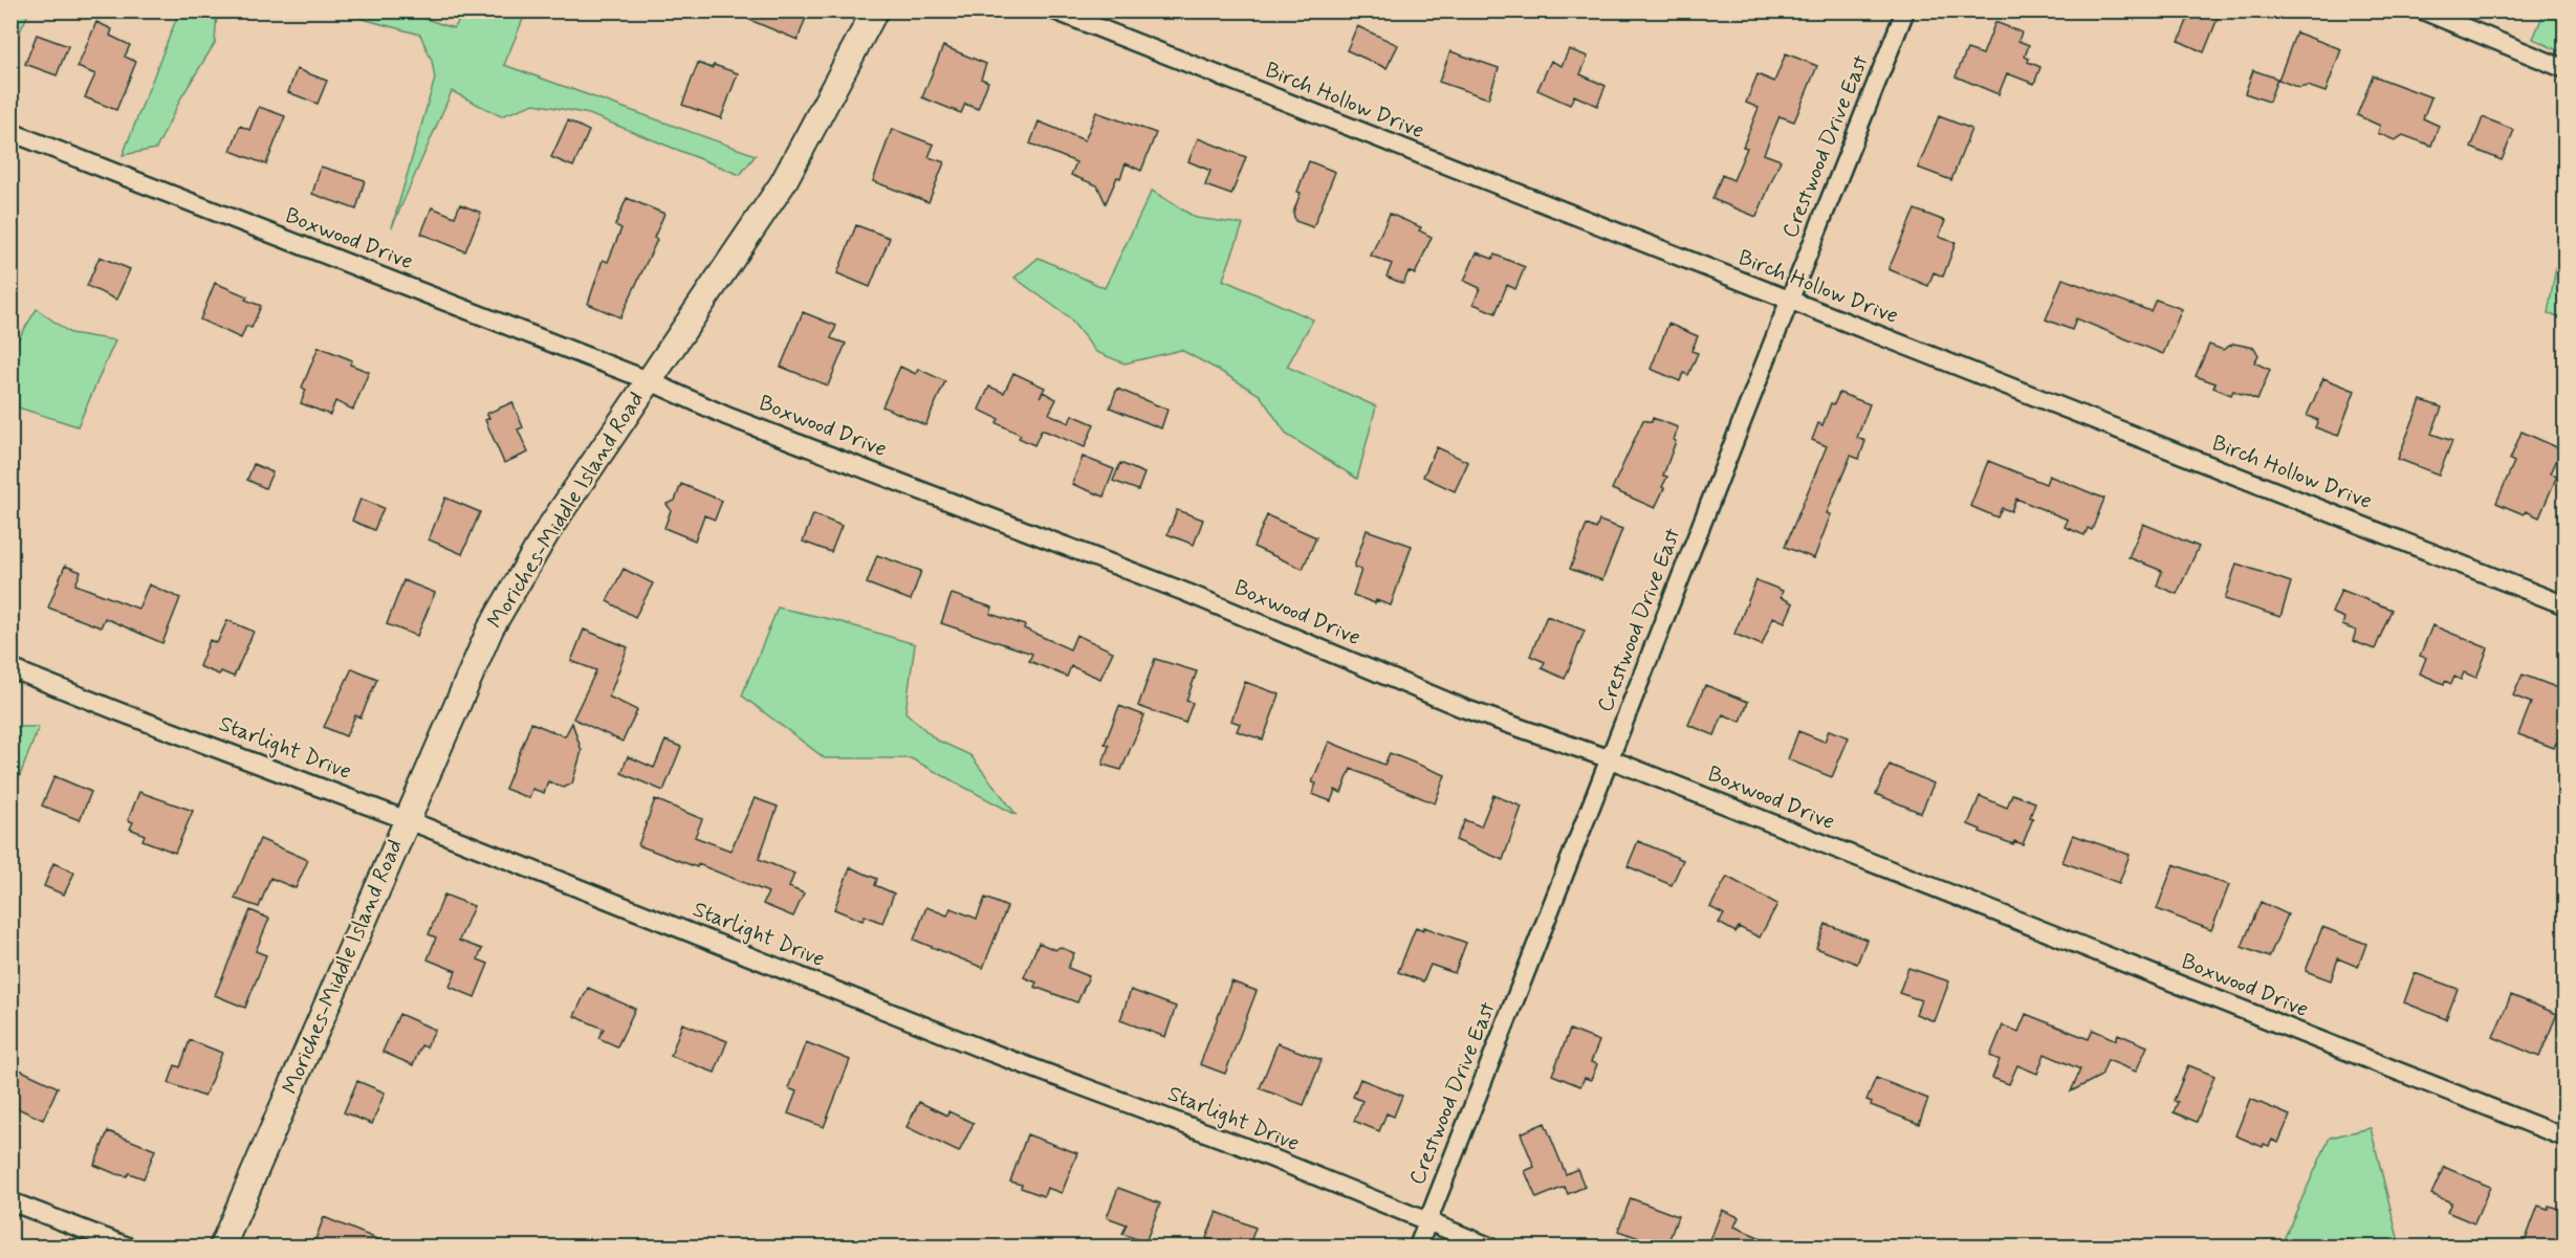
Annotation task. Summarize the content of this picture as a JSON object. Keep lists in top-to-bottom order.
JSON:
{
  "streets": {
    "main road": ["Moriches-Middle Island Road"],
    "street": [
      "Birch Hollow Drive",
      "Crestwood Drive East",
      "Boxwood Drive",
      "Starlight Drive"
    ]
  },
  "crossings": [
    ["Birch Hollow Drive", "Crestwood Drive East"],
    ["Crestwood Drive East", "Boxwood Drive"],
    ["Crestwood Drive East", "Starlight Drive"],
    ["Boxwood Drive", "Moriches-Middle Island Road"],
    ["Moriches-Middle Island Road", "Starlight Drive"]
  ]
}
